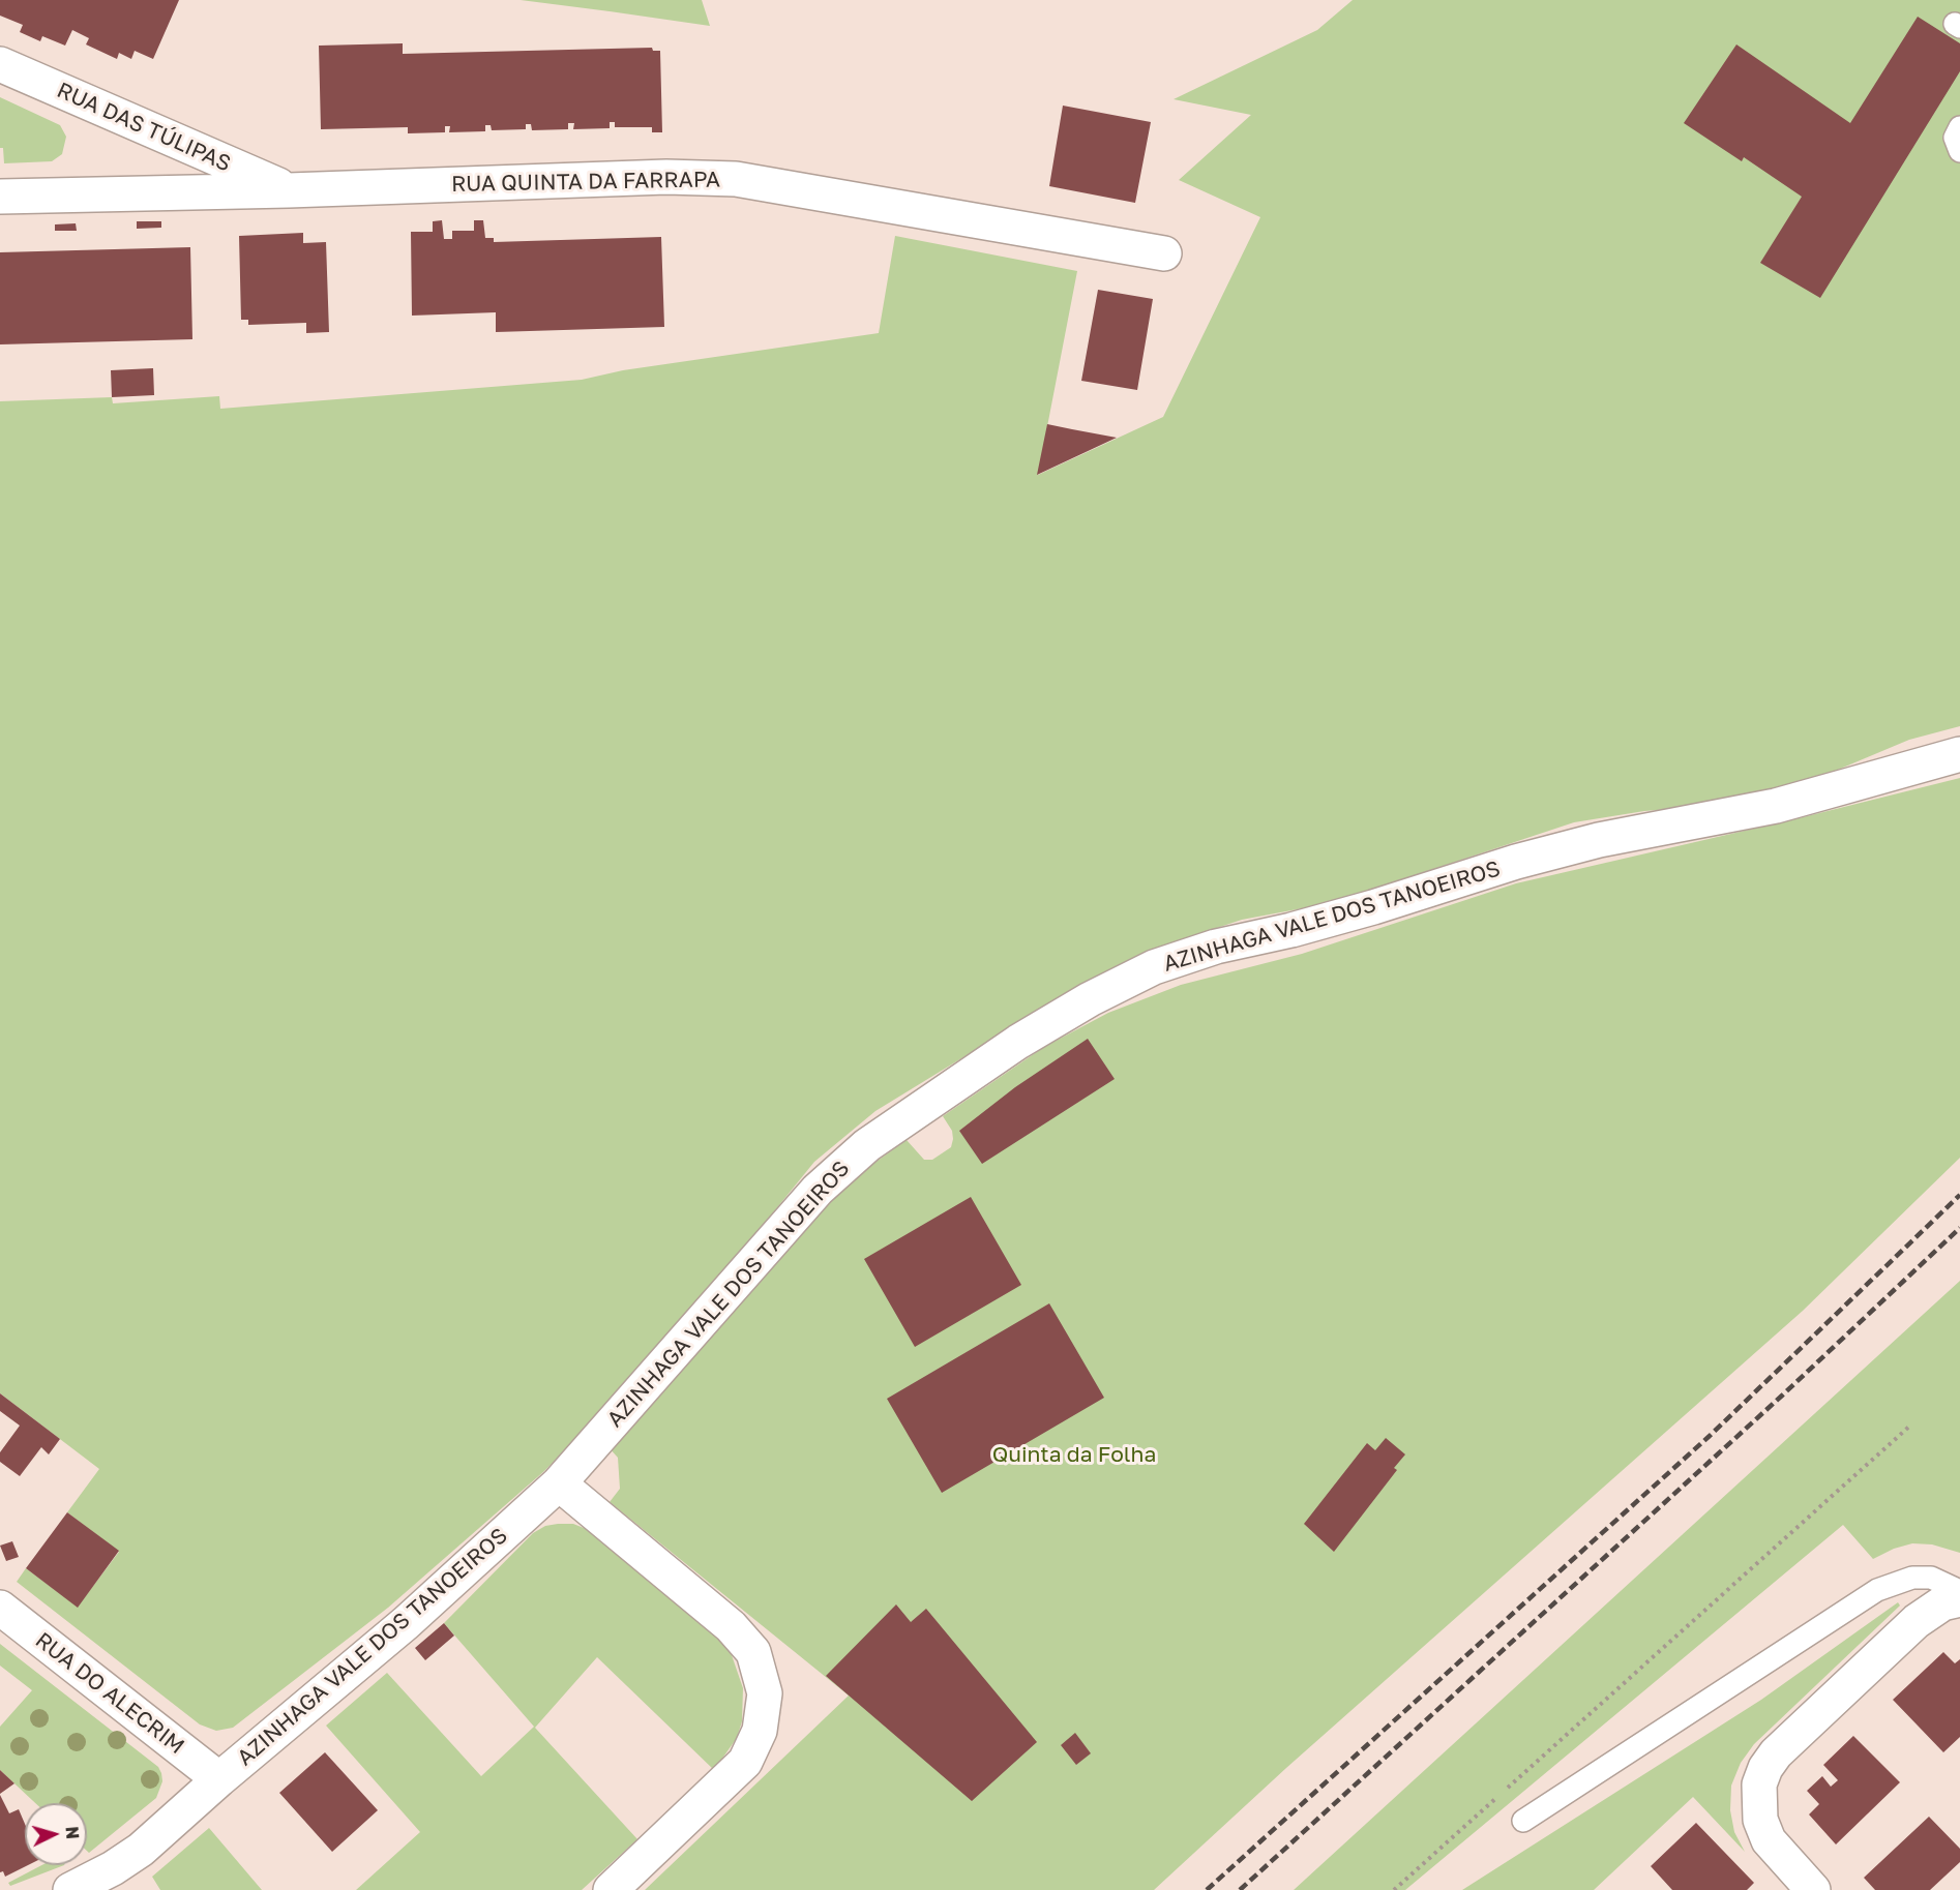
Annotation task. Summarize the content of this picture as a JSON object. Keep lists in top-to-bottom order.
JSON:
{
  "streets": {
    "street": [
      "RUA DAS TÚLIPAS",
      "RUA QUINTA DA FARRAPA",
      "AZINHAGA VALE DOS TANOEIROS",
      "RUA DO ALECRIM"
    ]
  },
  "crossings": [
    ["RUA DAS TÚLIPAS", "RUA QUINTA DA FARRAPA"],
    ["AZINHAGA VALE DOS TANOEIROS", "RUA DO ALECRIM"]
  ],
  "parks": ["Quinta da Folha"],
  "north": "right"
}
